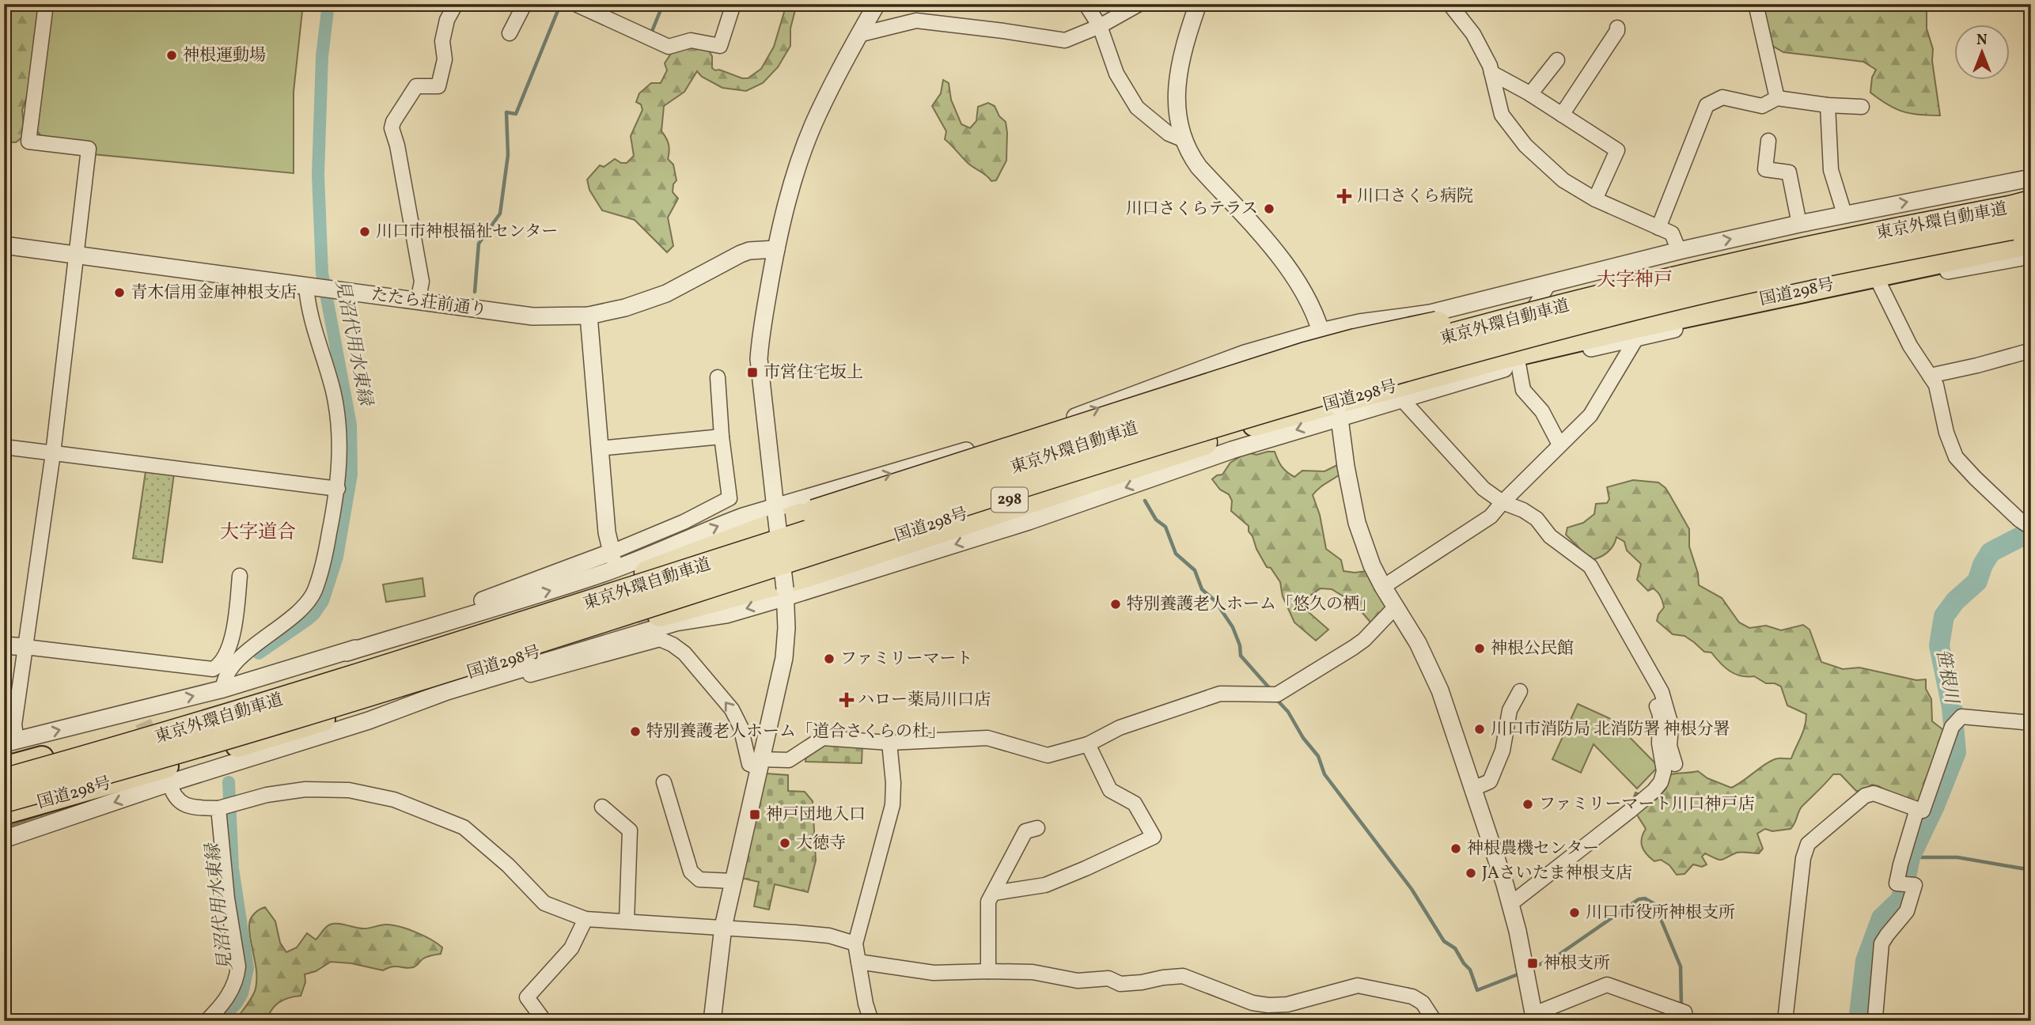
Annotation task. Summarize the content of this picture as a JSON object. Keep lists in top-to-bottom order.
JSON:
{
  "streets": {
    "highway": ["東京外環自動車道", "国道298号", "298"],
    "street": ["たたら荘前通り"]
  },
  "crossings": [
    ["東京外環自動車道", "298"]
  ],
  "districts": ["大字神戸", "大字道合"],
  "water": ["見沼代用水東縁", "笹根川"],
  "places": {
    "other": [
      "神根運動場",
      "川口さくらテラス",
      "川口市神根福祉センター",
      "青木信用金庫神根支店",
      "特別養護老人ホーム「悠久の栖」",
      "神根公民館",
      "ファミリーマート",
      "川口市消防局 北消防署 神根分署",
      "特別養護老人ホーム「道合さくらの杜」",
      "ファミリーマート川口神戸店",
      "大徳寺",
      "神根農機センター",
      "JAさいたま神根支店",
      "川口市役所神根支所"
    ],
    "health": ["川口さくら病院", "ハロー薬局川口店"],
    "transit": ["市営住宅坂上", "神戸団地入口", "神根支所"]
  },
  "north": "top"
}
